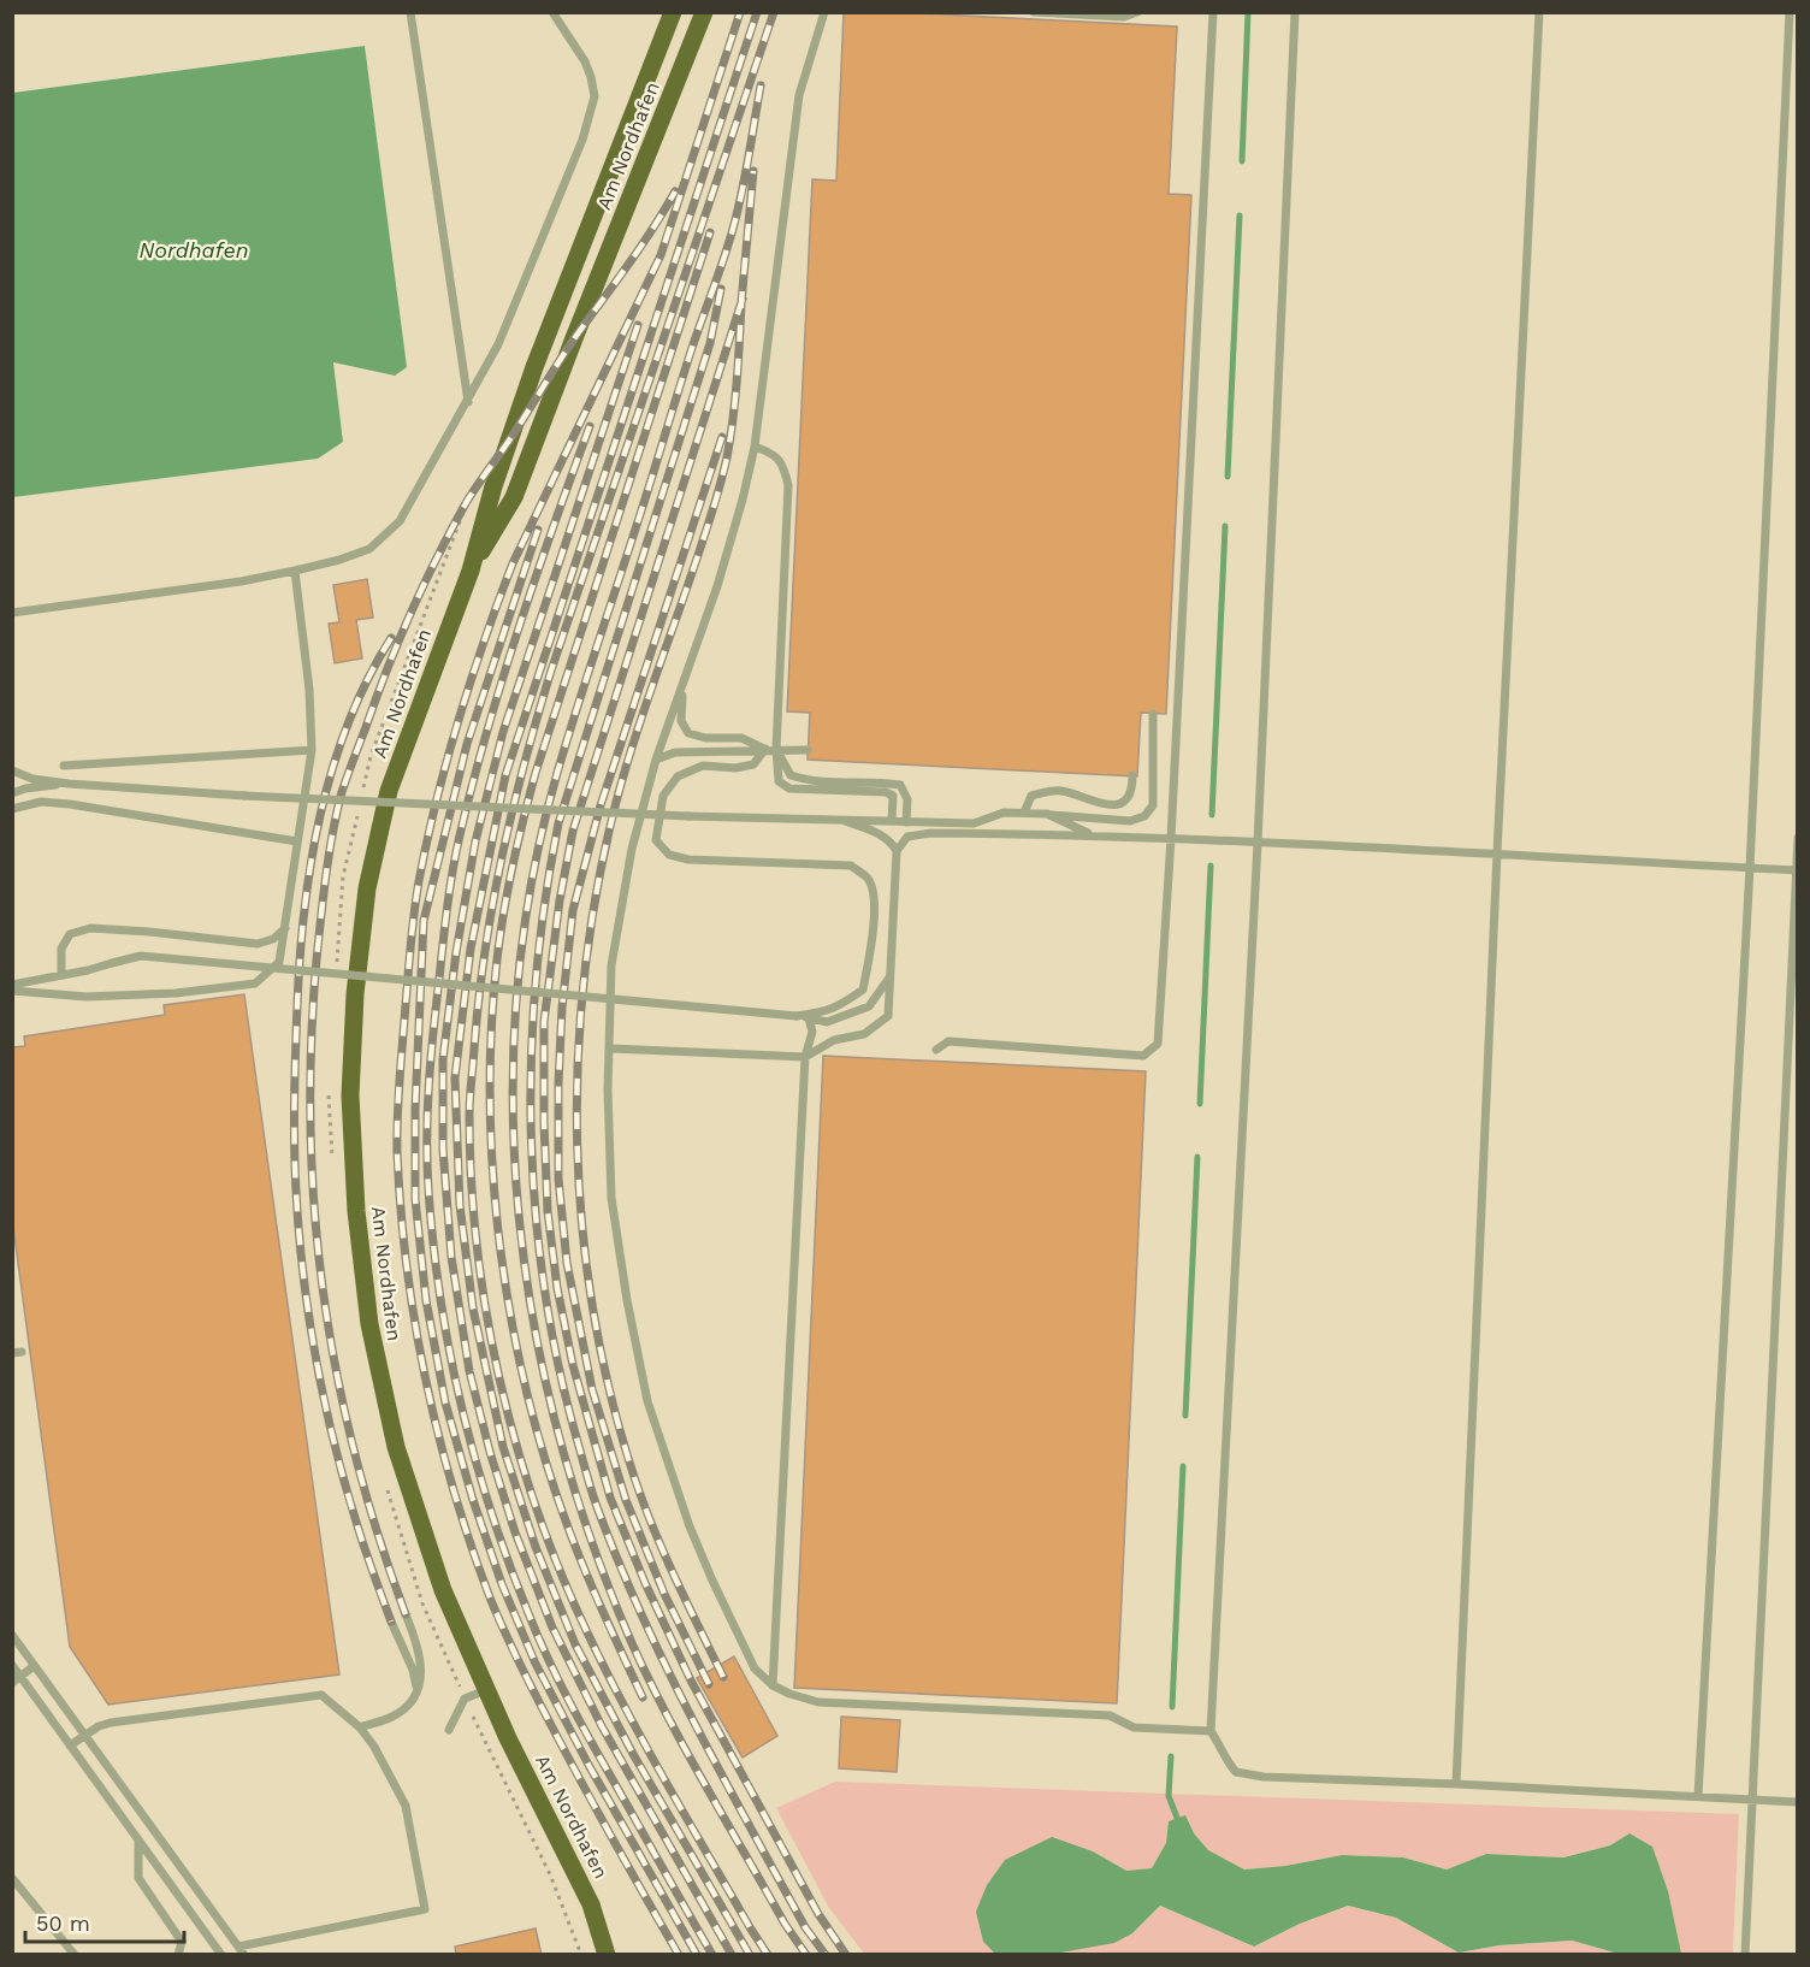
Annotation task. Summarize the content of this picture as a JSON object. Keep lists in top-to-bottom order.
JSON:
{
  "streets": {
    "main road": ["Am Nordhafen"]
  },
  "water": ["Nordhafen"],
  "scale_bar": "50 m"
}
